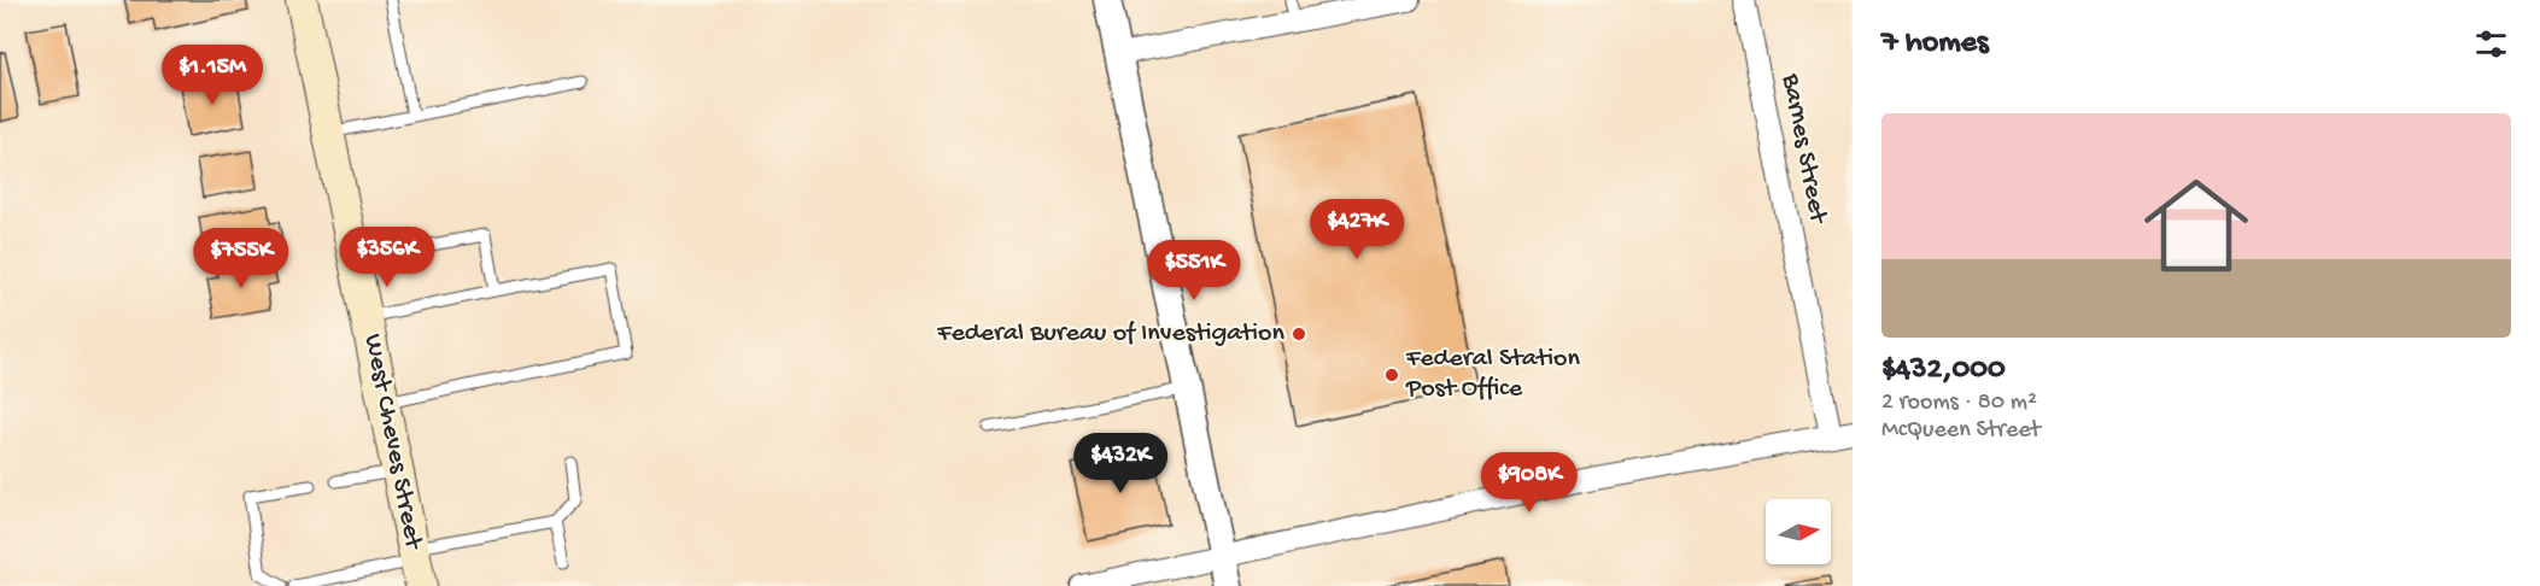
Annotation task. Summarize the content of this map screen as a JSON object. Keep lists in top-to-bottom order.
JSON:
{
  "streets": {
    "main road": ["West Cheves Street"],
    "street": ["Barnes Street"]
  },
  "places": ["Federal Bureau of Investigation", "Federal Station Post Office"],
  "north": "right",
  "page": {
    "heading": "7 homes",
    "price": [
      "$1.15M",
      "$427K",
      "$356K",
      "$755K",
      "$551K",
      "$432K",
      "$908K"
    ],
    "list": [
      {
        "name": "$432,000",
        "note": "2 rooms · 80 m² · McQueen Street"
      }
    ]
  }
}
